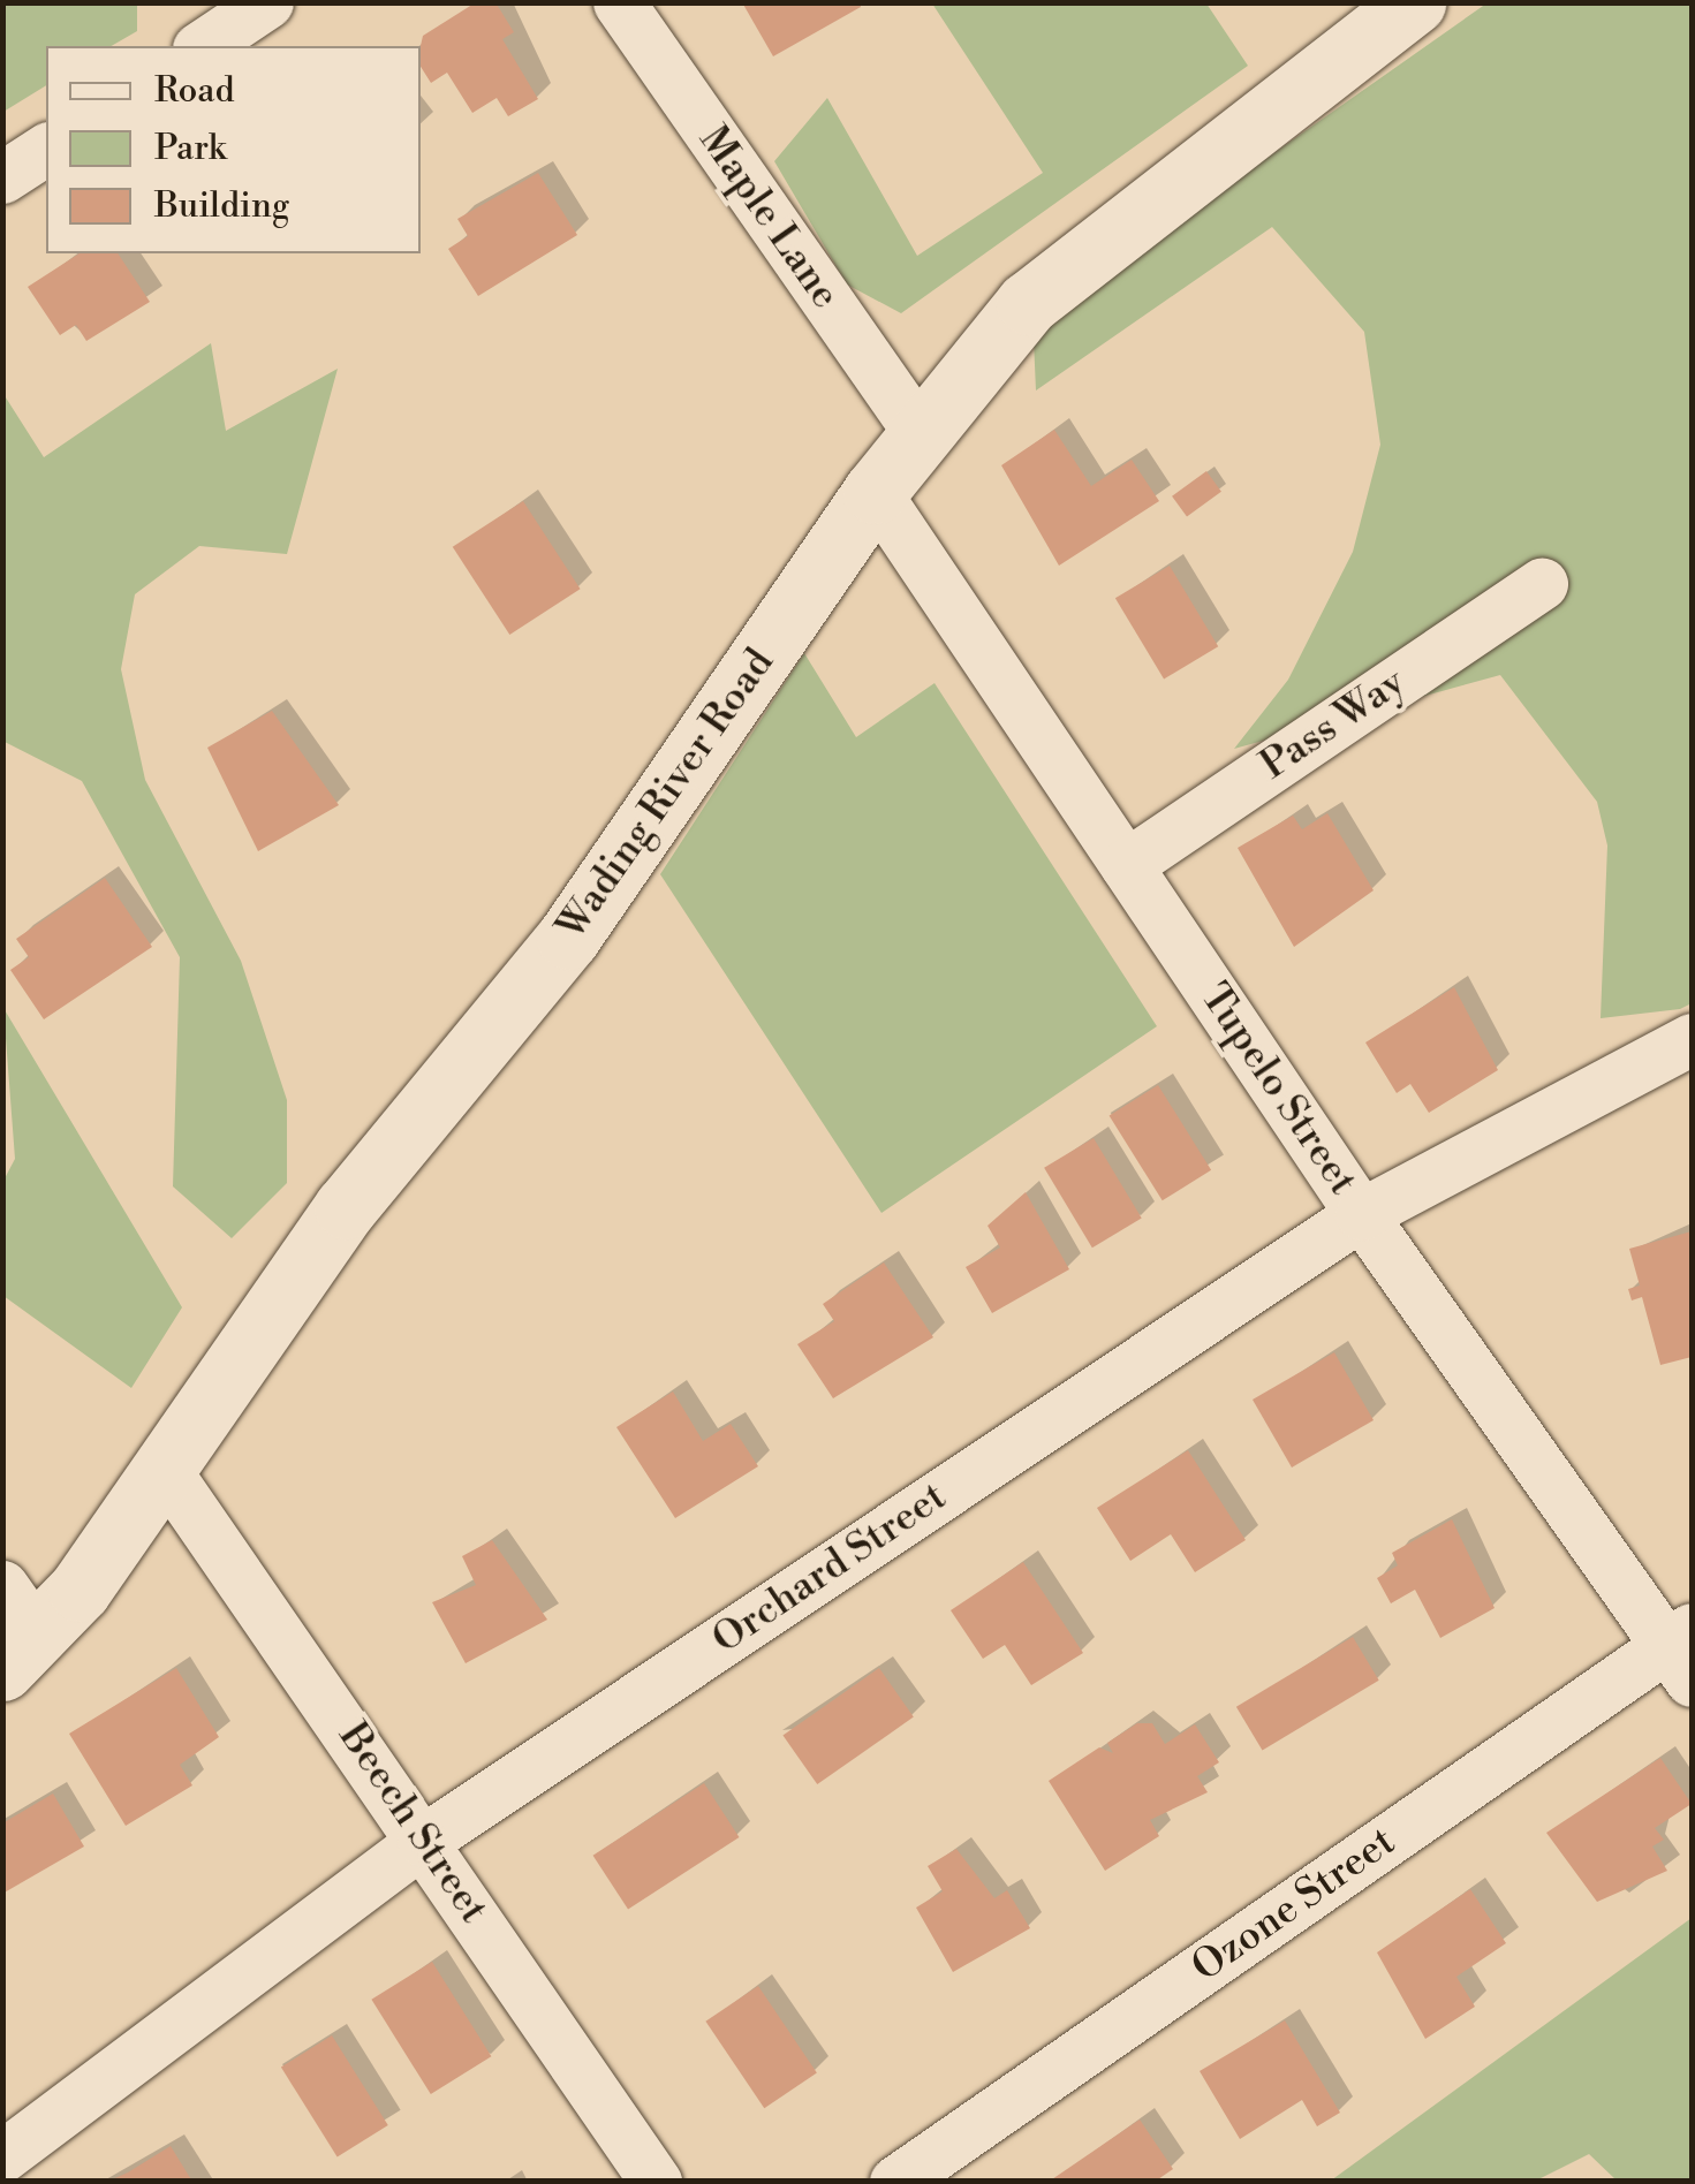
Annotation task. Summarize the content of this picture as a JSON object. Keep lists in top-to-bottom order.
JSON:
{
  "streets": {
    "main road": ["Wading River Road"],
    "street": [
      "Maple Lane",
      "Pass Way",
      "Tupelo Street",
      "Orchard Street",
      "Beech Street",
      "Ozone Street"
    ]
  },
  "crossings": [
    ["Maple Lane", "Wading River Road"],
    ["Pass Way", "Tupelo Street"],
    ["Wading River Road", "Tupelo Street"],
    ["Wading River Road", "Beech Street"],
    ["Tupelo Street", "Orchard Street"],
    ["Tupelo Street", "Ozone Street"],
    ["Orchard Street", "Beech Street"]
  ],
  "legend": ["Road", "Park", "Building"]
}
